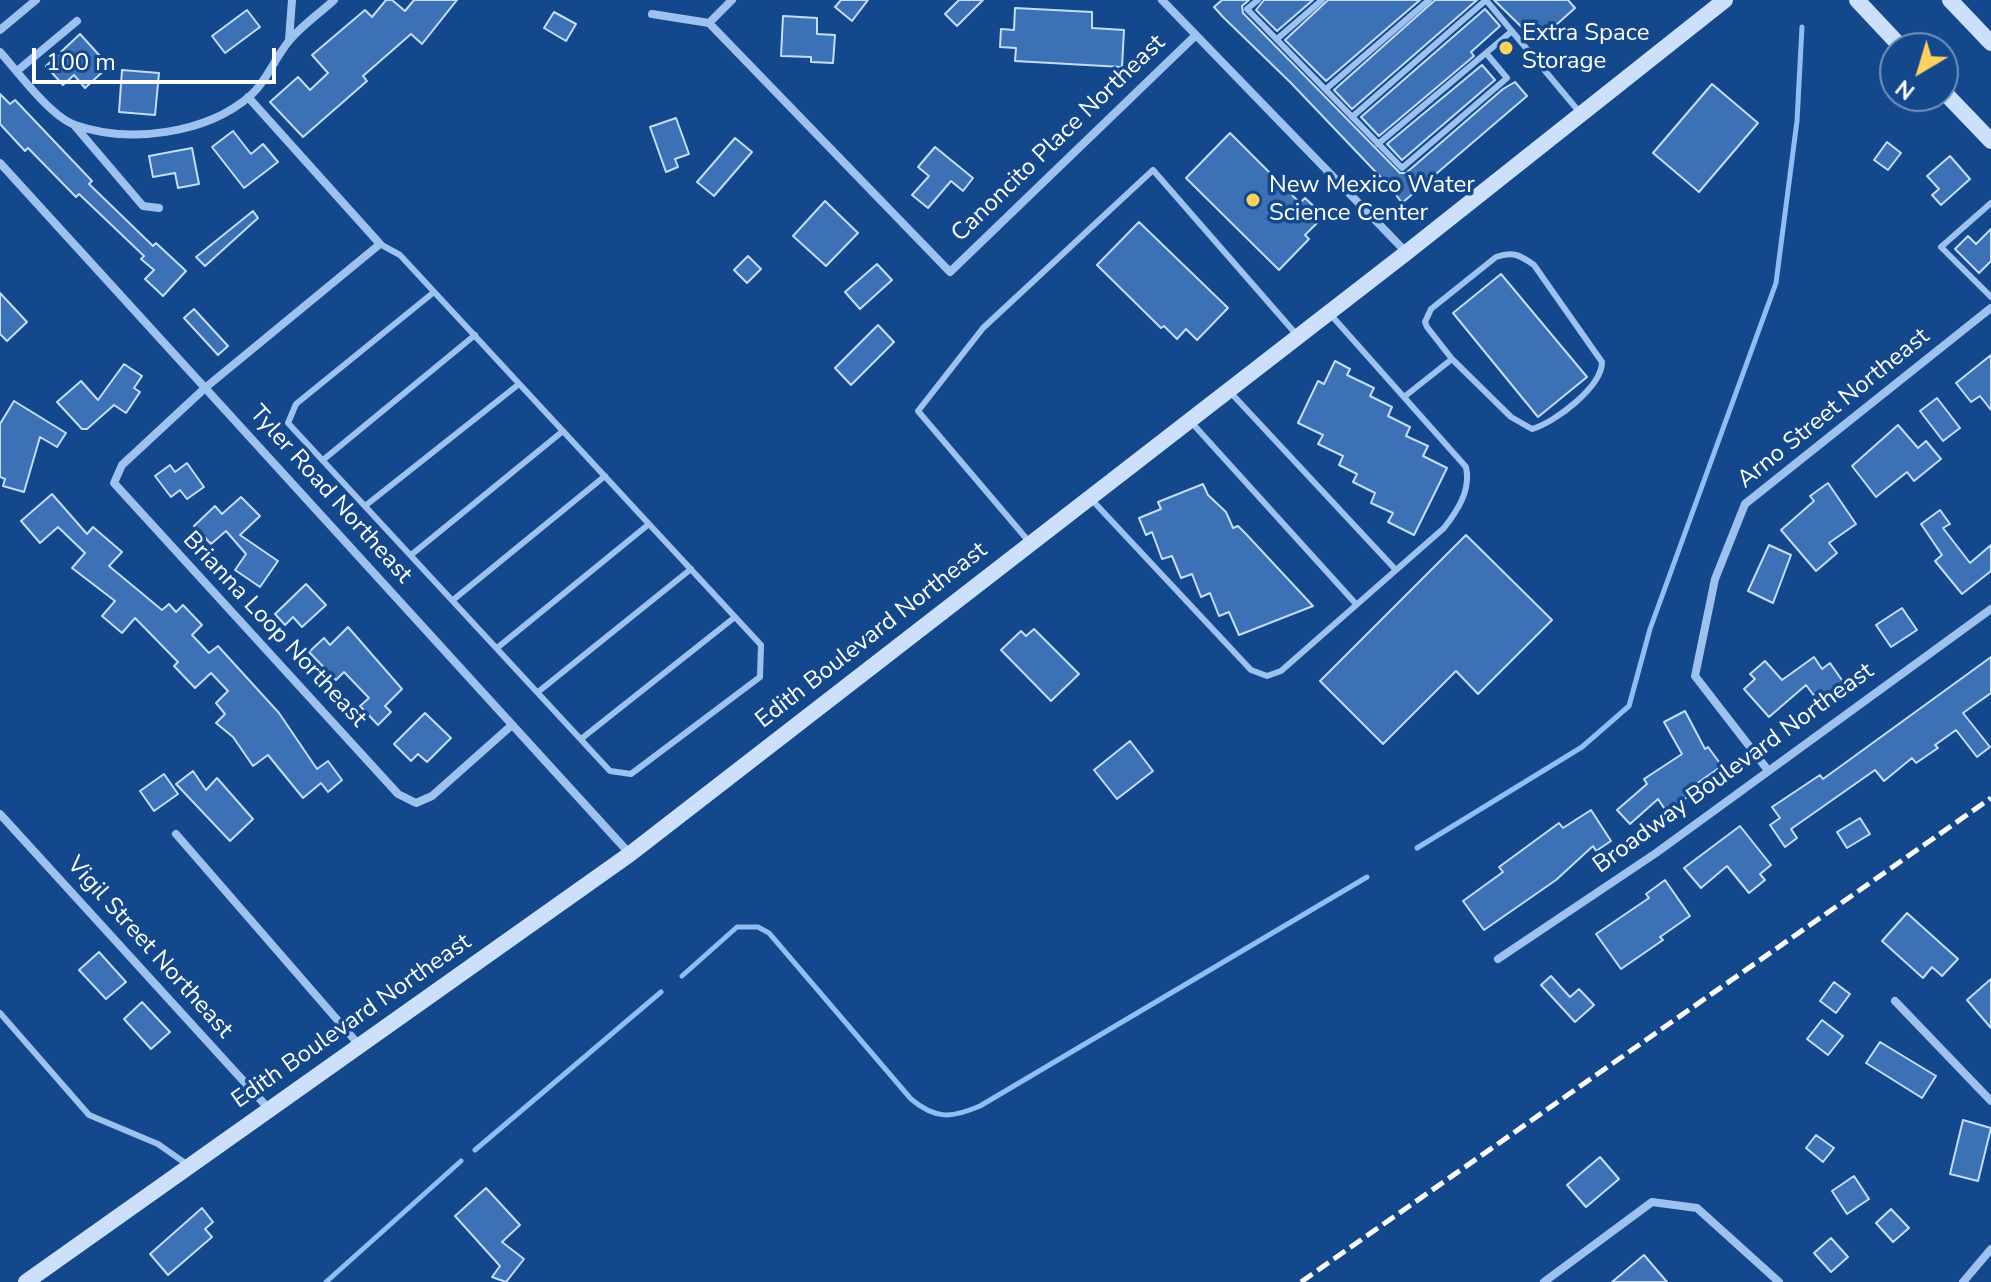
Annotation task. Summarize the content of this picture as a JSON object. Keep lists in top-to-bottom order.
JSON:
{
  "streets": {
    "street": [
      "Canoncito Place Northeast",
      "Arno Street Northeast",
      "Tyler Road Northeast",
      "Brianna Loop Northeast",
      "Edith Boulevard Northeast",
      "Broadway Boulevard Northeast",
      "Vigil Street Northeast"
    ]
  },
  "crossings": [
    ["Arno Street Northeast", "Broadway Boulevard Northeast"],
    ["Tyler Road Northeast", "Brianna Loop Northeast"],
    ["Tyler Road Northeast", "Edith Boulevard Northeast"],
    ["Edith Boulevard Northeast", "Vigil Street Northeast"]
  ],
  "places": ["Extra Space Storage", "New Mexico Water Science Center"],
  "scale_bar": "100 m",
  "north": "bottom left"
}
